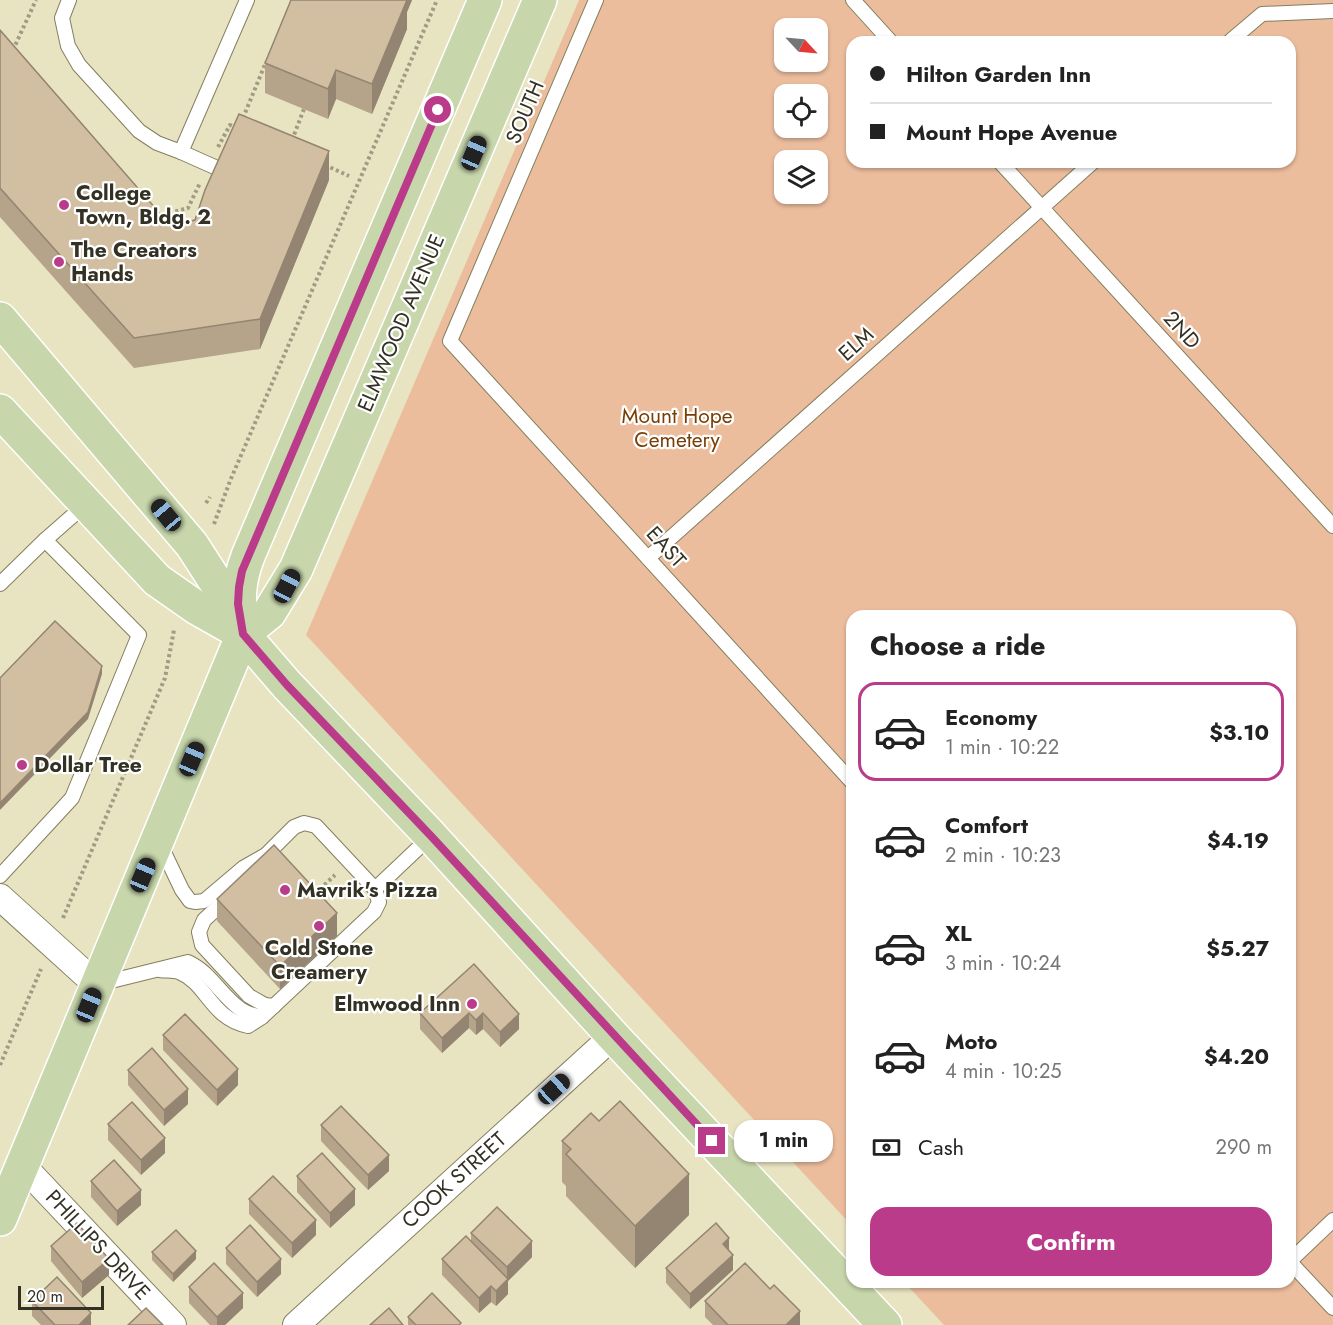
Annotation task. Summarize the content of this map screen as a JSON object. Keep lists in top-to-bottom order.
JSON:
{
  "streets": {
    "main road": ["ELMWOOD AVENUE"],
    "street": ["COOK STREET", "PHILLIPS DRIVE"],
    "lane": [
      "SOUTH",
      "2ND",
      "ELM",
      "EAST"
    ]
  },
  "crossings": [
    ["SOUTH", "EAST"],
    ["ELMWOOD AVENUE", "PHILLIPS DRIVE"],
    ["2ND", "ELM"],
    ["ELM", "EAST"]
  ],
  "parks": ["Mount Hope Cemetery"],
  "places": [
    "College Town, Bldg. 2",
    "The Creators Hands",
    "Dollar Tree",
    "Mavrik's Pizza",
    "Cold Stone Creamery",
    "Elmwood Inn"
  ],
  "scale_bar": "20 m",
  "north": "bottom right",
  "page": {
    "banner": ["Hilton Garden Inn", "Mount Hope Avenue"],
    "heading": "Choose a ride",
    "list": [
      {
        "name": "Economy",
        "note": "1 min · 10:22",
        "value": "$3.10"
      },
      {
        "name": "Comfort",
        "note": "2 min · 10:23",
        "value": "$4.19"
      },
      {
        "name": "XL",
        "note": "3 min · 10:24",
        "value": "$5.27"
      },
      {
        "name": "Moto",
        "note": "4 min · 10:25",
        "value": "$4.20"
      }
    ],
    "pay": ["Cash", "290 m"],
    "bubble": "1 min",
    "buttons": "Confirm",
    "scale": "20 m"
  }
}
